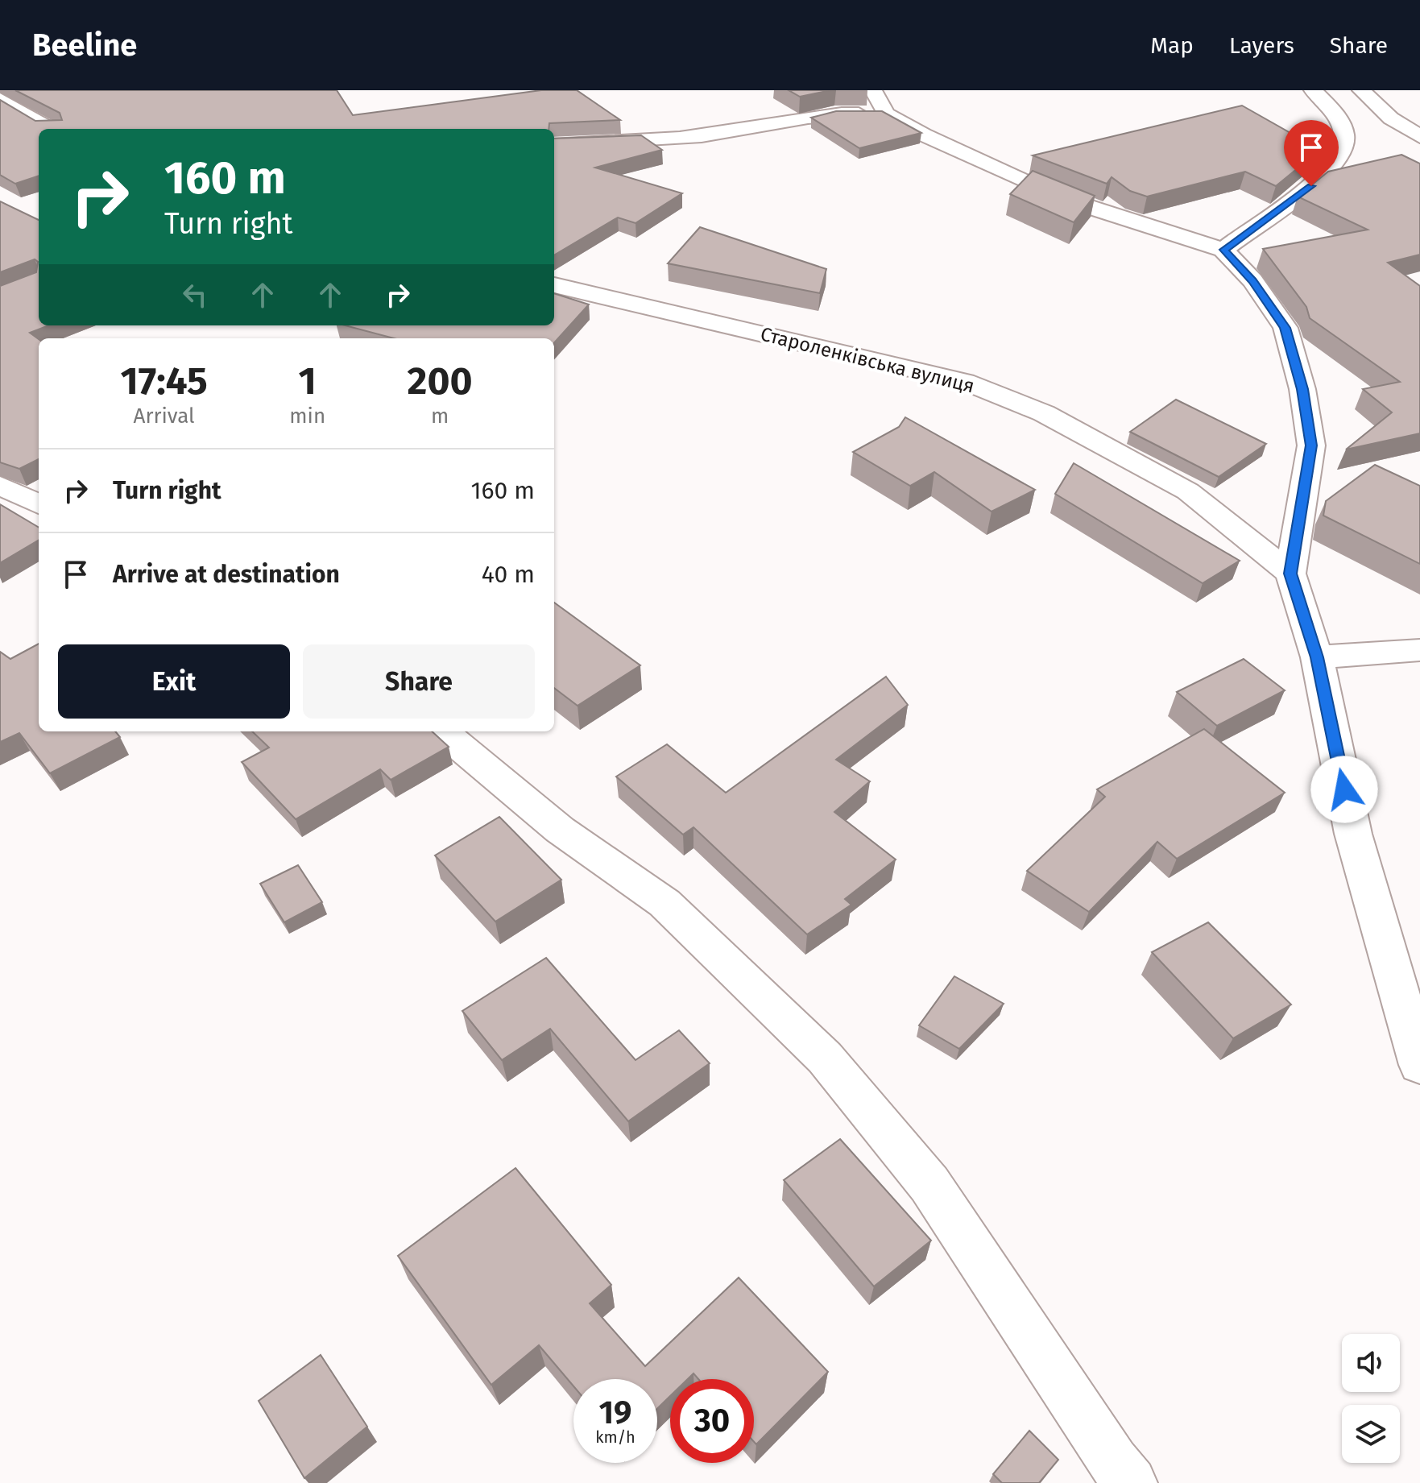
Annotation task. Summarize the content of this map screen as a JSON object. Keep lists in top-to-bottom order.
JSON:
{
  "streets": {
    "street": ["Староленківська вулиця"]
  },
  "page": {
    "header": "Beeline",
    "nav": ["Map", "Layers", "Share"],
    "turn": ["160 m", "Turn right"],
    "eta": [
      "17:45",
      "Arrival",
      "1",
      "min",
      "200",
      "m"
    ],
    "list": [
      {
        "name": "Turn right",
        "value": "160 m"
      },
      {
        "name": "Arrive at destination",
        "value": "40 m"
      }
    ],
    "buttons": ["Exit", "Share"],
    "speed": "19 km/h",
    "limit": "30"
  }
}
